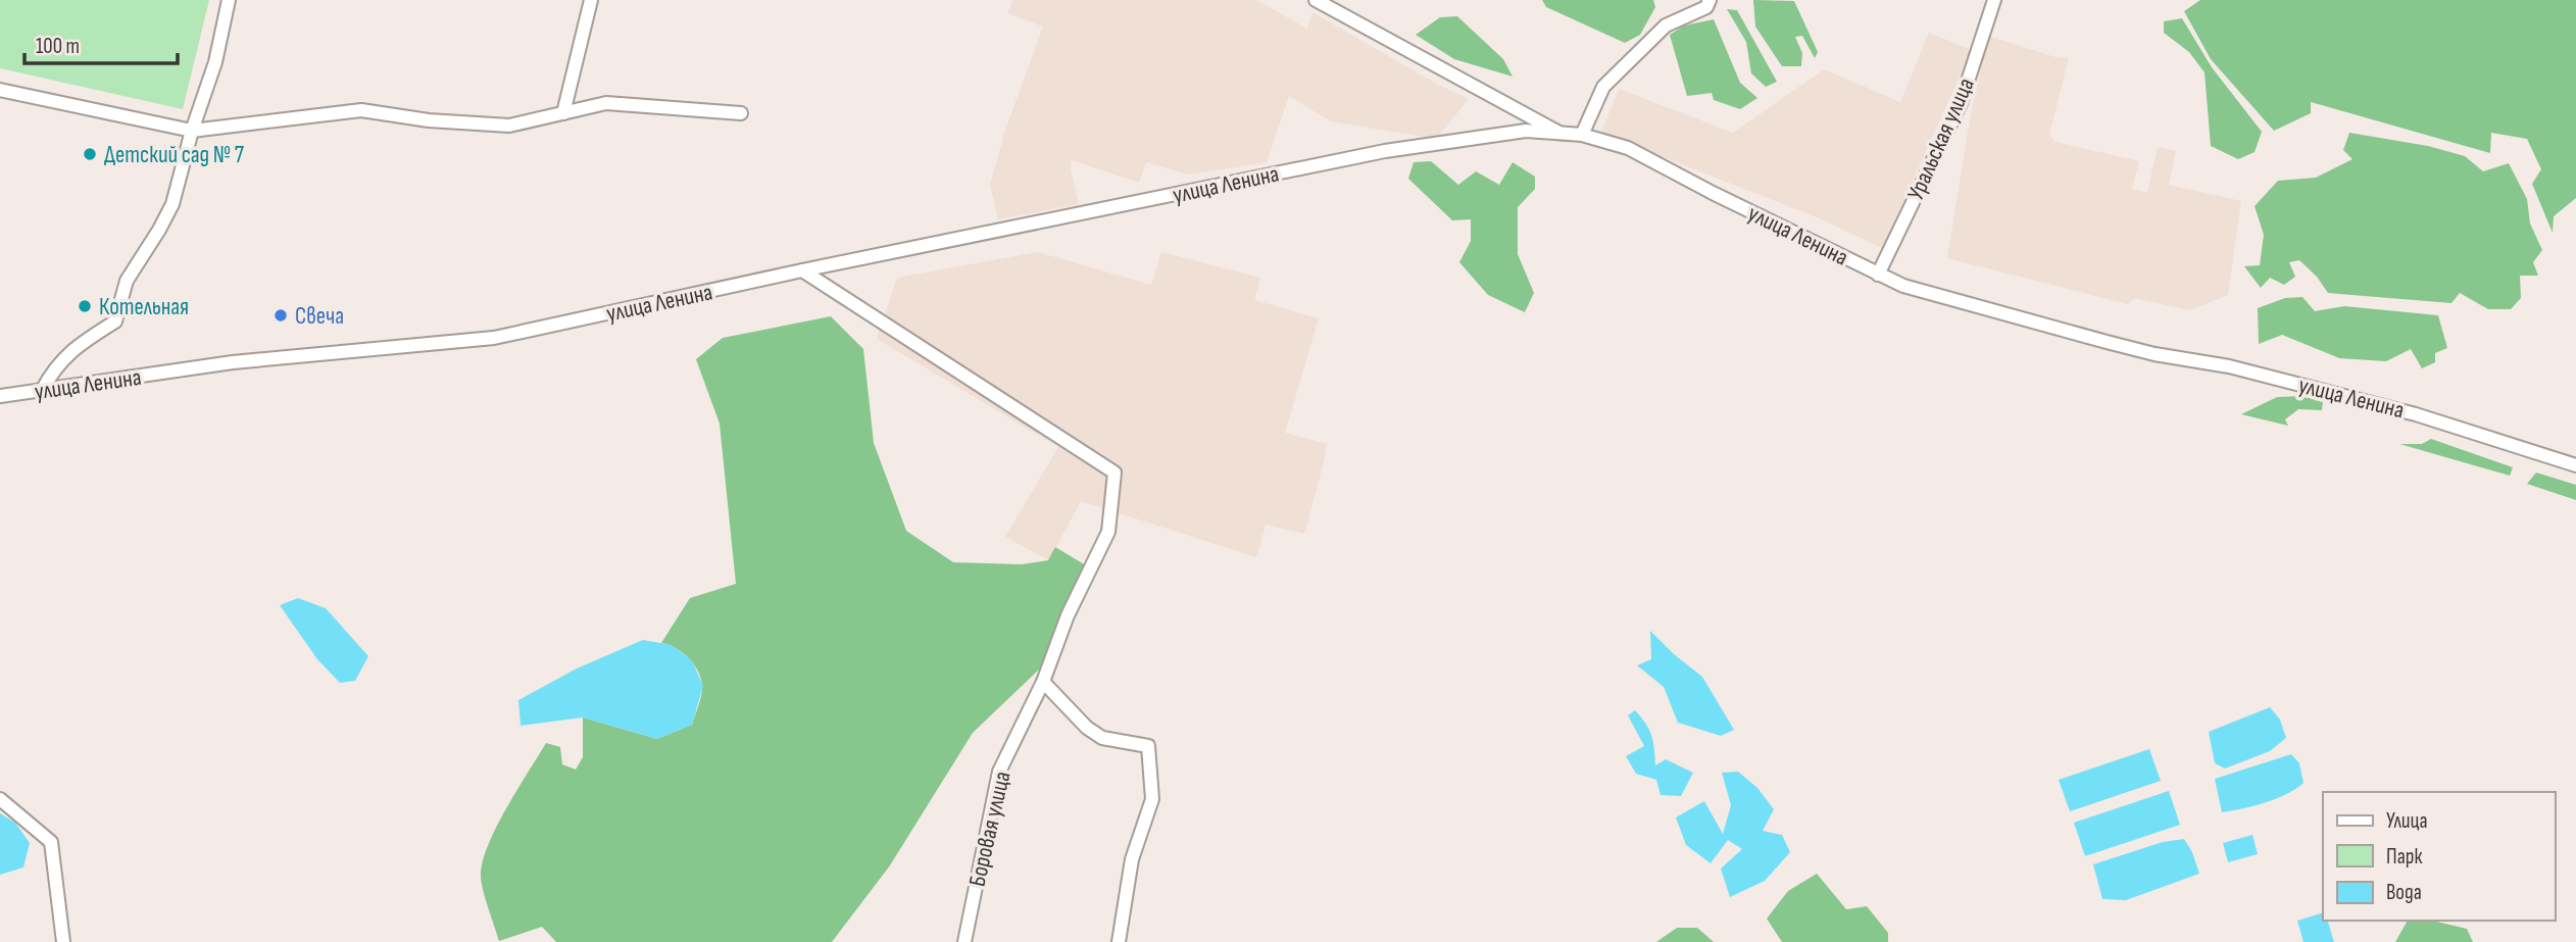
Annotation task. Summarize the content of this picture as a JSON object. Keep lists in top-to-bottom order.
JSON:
{
  "streets": {
    "street": ["Уральская улица", "улица Ленина", "Боровая улица"]
  },
  "crossings": [
    ["Уральская улица", "улица Ленина"],
    ["улица Ленина", "Боровая улица"]
  ],
  "places": ["Детский сад № 7", "Котельная", "Свеча"],
  "legend": ["Улица", "Парк", "Вода"],
  "scale_bar": "100 m"
}
